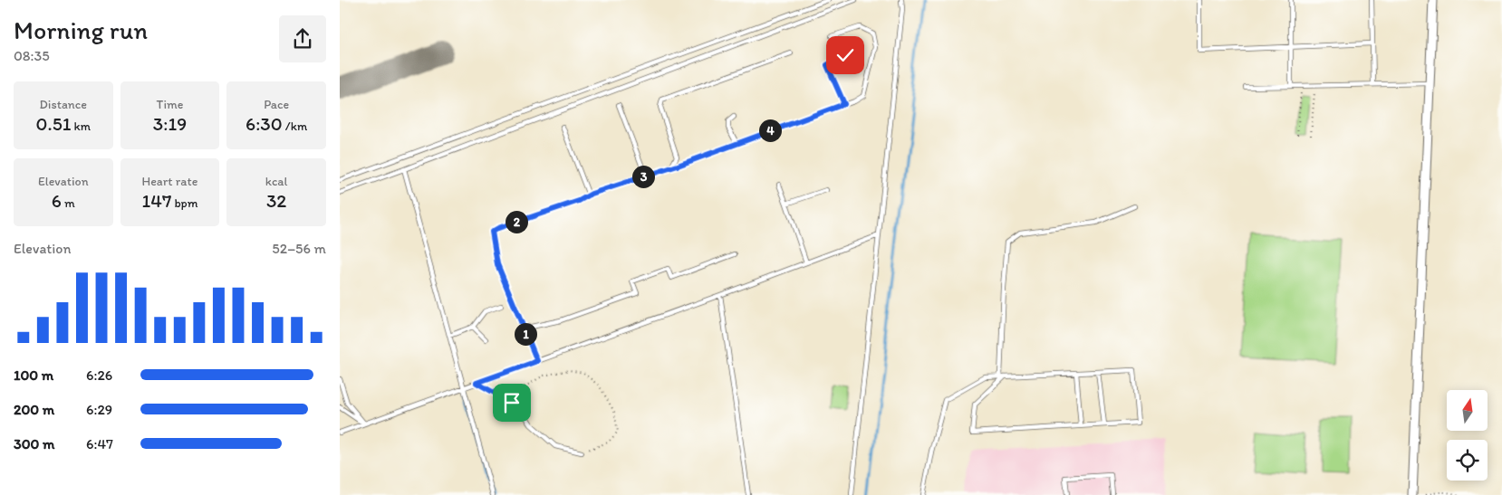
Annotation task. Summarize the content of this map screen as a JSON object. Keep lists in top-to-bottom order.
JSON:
{
  "north": "top",
  "page": {
    "heading": ["Morning run", "08:35"],
    "stats": [
      ["Distance", "0.51 km"],
      ["Time", "3:19"],
      ["Pace", "6:30 /km"],
      ["Elevation", "6 m"],
      ["Heart rate", "147 bpm"],
      ["kcal", "32"]
    ],
    "pins": [
      "4",
      "3",
      "2",
      "1"
    ],
    "chart": ["Elevation", "52–56 m"],
    "list": [
      {
        "name": "100 m",
        "note": "6:26"
      },
      {
        "name": "200 m",
        "note": "6:29"
      },
      {
        "name": "300 m",
        "note": "6:47"
      }
    ]
  }
}
